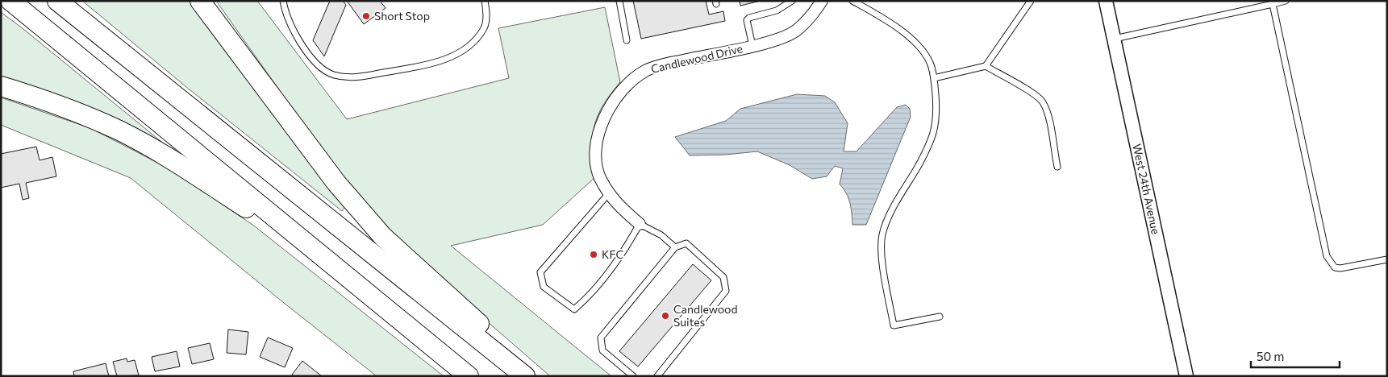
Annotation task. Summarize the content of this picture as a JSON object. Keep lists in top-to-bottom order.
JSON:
{
  "streets": {
    "street": ["Candlewood Drive", "West 24th Avenue"]
  },
  "places": ["Short Stop", "KFC", "Candlewood Suites"],
  "scale_bar": "50 m"
}
